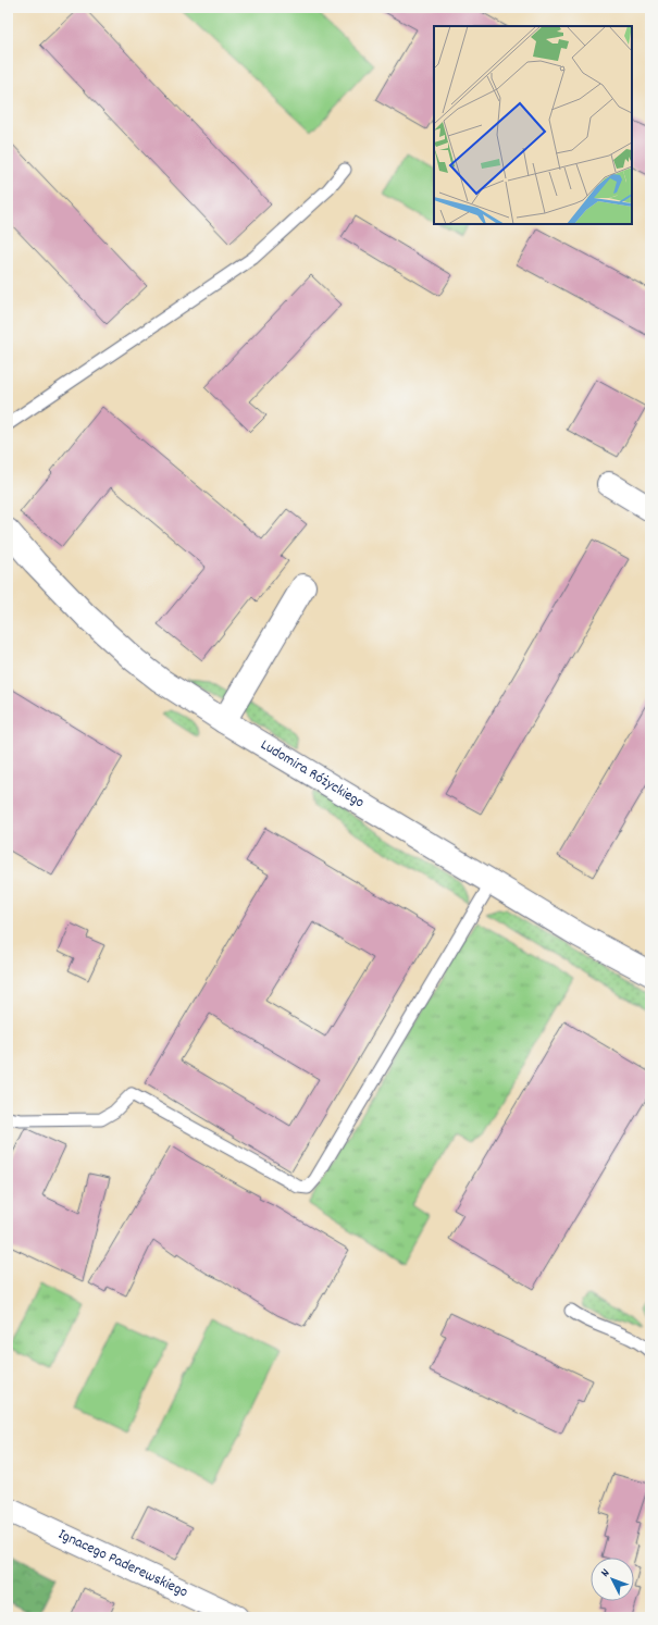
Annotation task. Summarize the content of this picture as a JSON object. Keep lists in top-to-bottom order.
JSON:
{
  "streets": {
    "street": ["Ludomira Różyckiego", "Ignacego Paderewskiego"]
  },
  "north": "top left"
}
